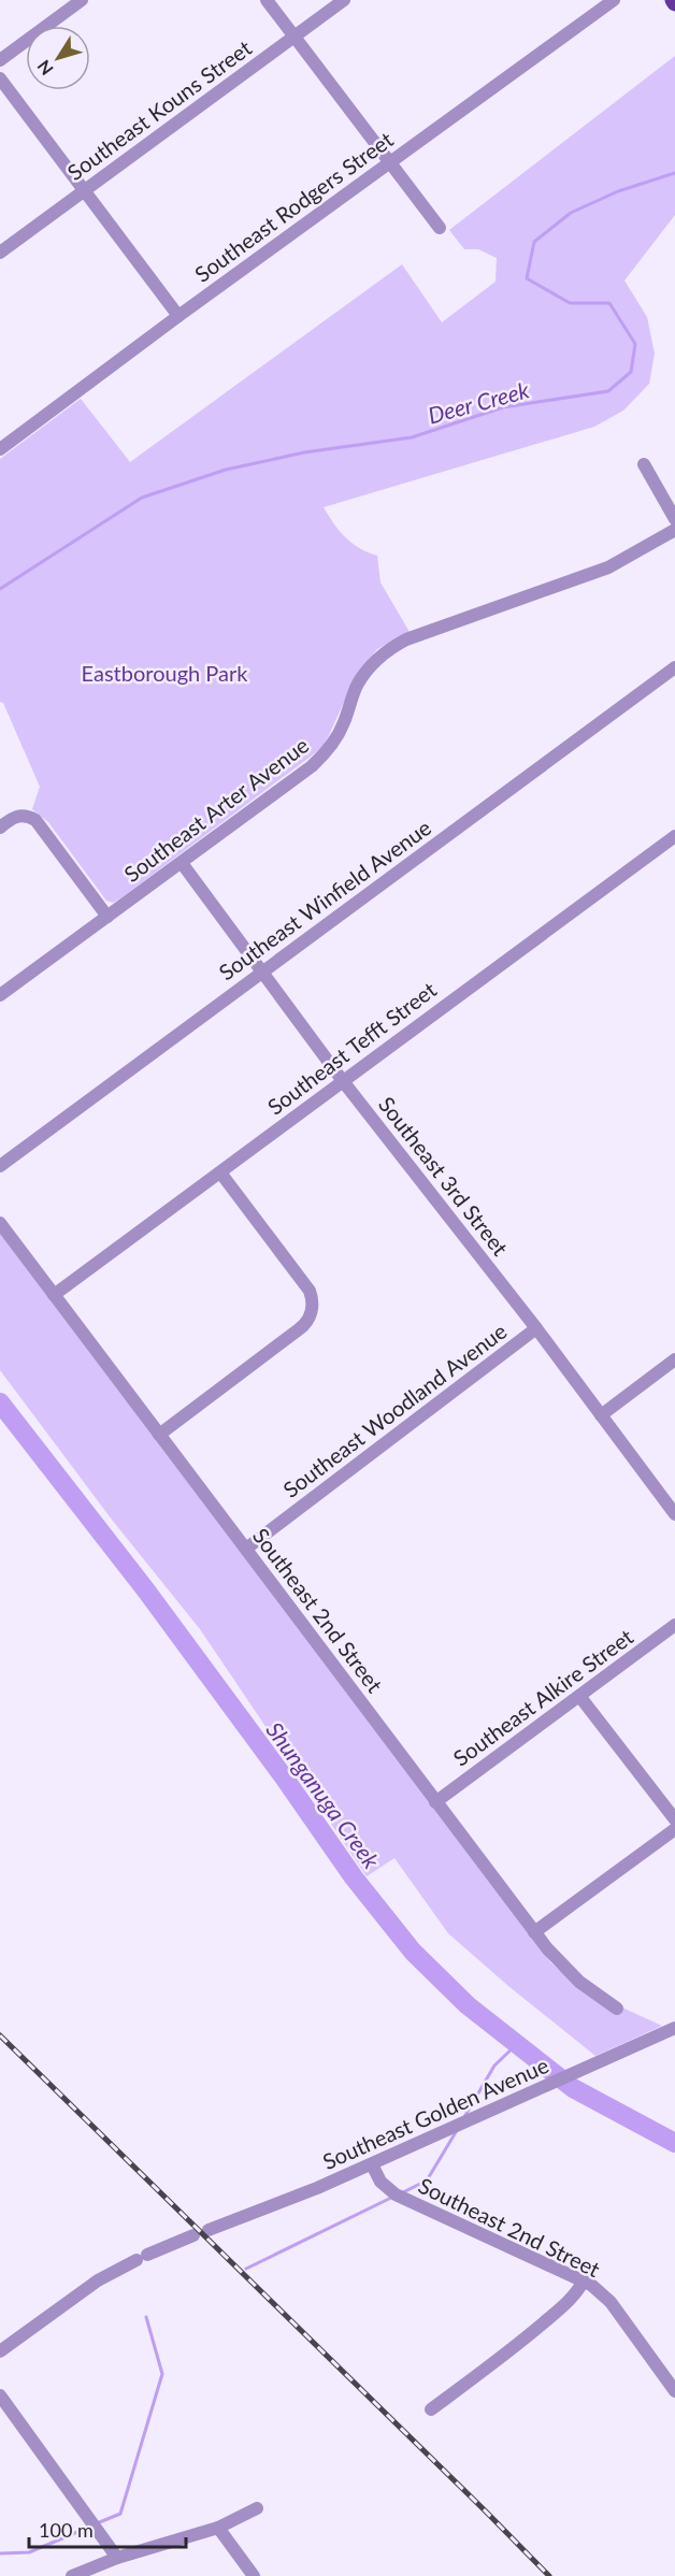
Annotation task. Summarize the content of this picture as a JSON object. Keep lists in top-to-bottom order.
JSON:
{
  "streets": {
    "street": [
      "Southeast Kouns Street",
      "Southeast Rodgers Street",
      "Southeast Arter Avenue",
      "Southeast Winfield Avenue",
      "Southeast Tefft Street",
      "Southeast 3rd Street",
      "Southeast Woodland Avenue",
      "Southeast 2nd Street",
      "Southeast Alkire Street",
      "Southeast Golden Avenue"
    ]
  },
  "crossings": [
    ["Southeast Arter Avenue", "Southeast 3rd Street"],
    ["Southeast Winfield Avenue", "Southeast 3rd Street"],
    ["Southeast Tefft Street", "Southeast 3rd Street"],
    ["Southeast Tefft Street", "Southeast 2nd Street"],
    ["Southeast 3rd Street", "Southeast Woodland Avenue"],
    ["Southeast Woodland Avenue", "Southeast 2nd Street"],
    ["Southeast 2nd Street", "Southeast Alkire Street"],
    ["Southeast 2nd Street", "Southeast Golden Avenue"]
  ],
  "water": ["Deer Creek", "Shunganuga Creek"],
  "parks": ["Eastborough Park"],
  "scale_bar": "100 m",
  "north": "bottom left"
}
